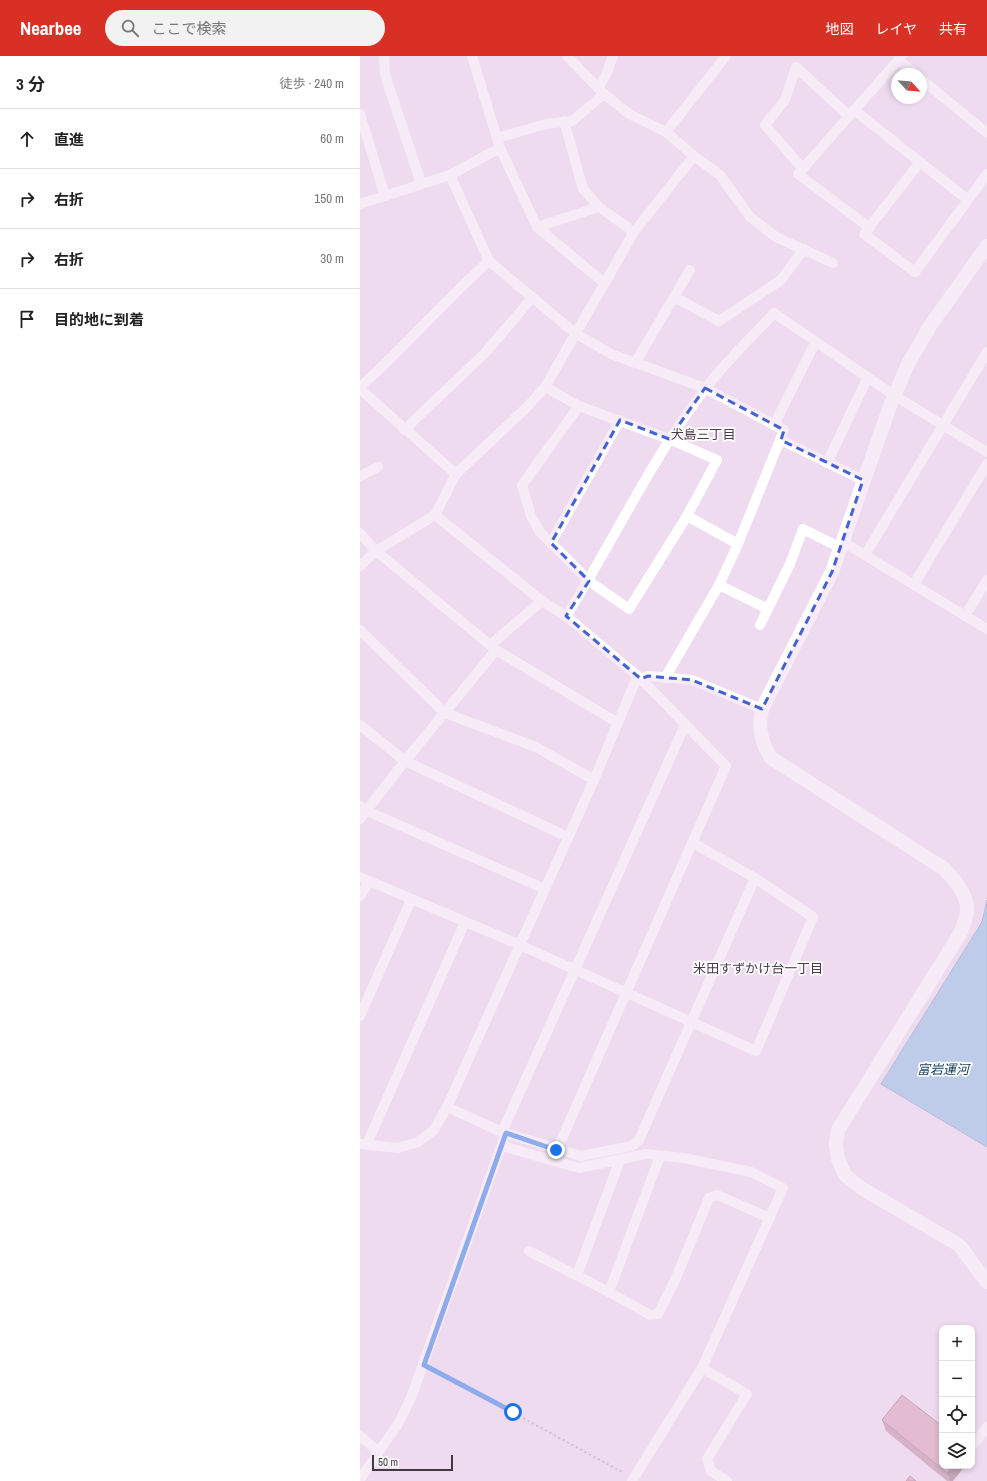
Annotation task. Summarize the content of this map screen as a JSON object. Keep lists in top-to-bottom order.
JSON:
{
  "districts": ["犬島三丁目", "米田すずかけ台一丁目"],
  "water": ["富岩運河"],
  "scale_bar": "50 m",
  "north": "bottom right",
  "page": {
    "header": "Nearbee",
    "search": "ここで検索",
    "nav": ["地図", "レイヤ", "共有"],
    "heading": ["3 分", "徒歩 · 240 m"],
    "list": [
      ["直進", "60 m"],
      ["右折", "150 m"],
      ["右折", "30 m"],
      "目的地に到着"
    ],
    "map_buttons": ["+", "−"],
    "scale": "50 m"
  }
}
